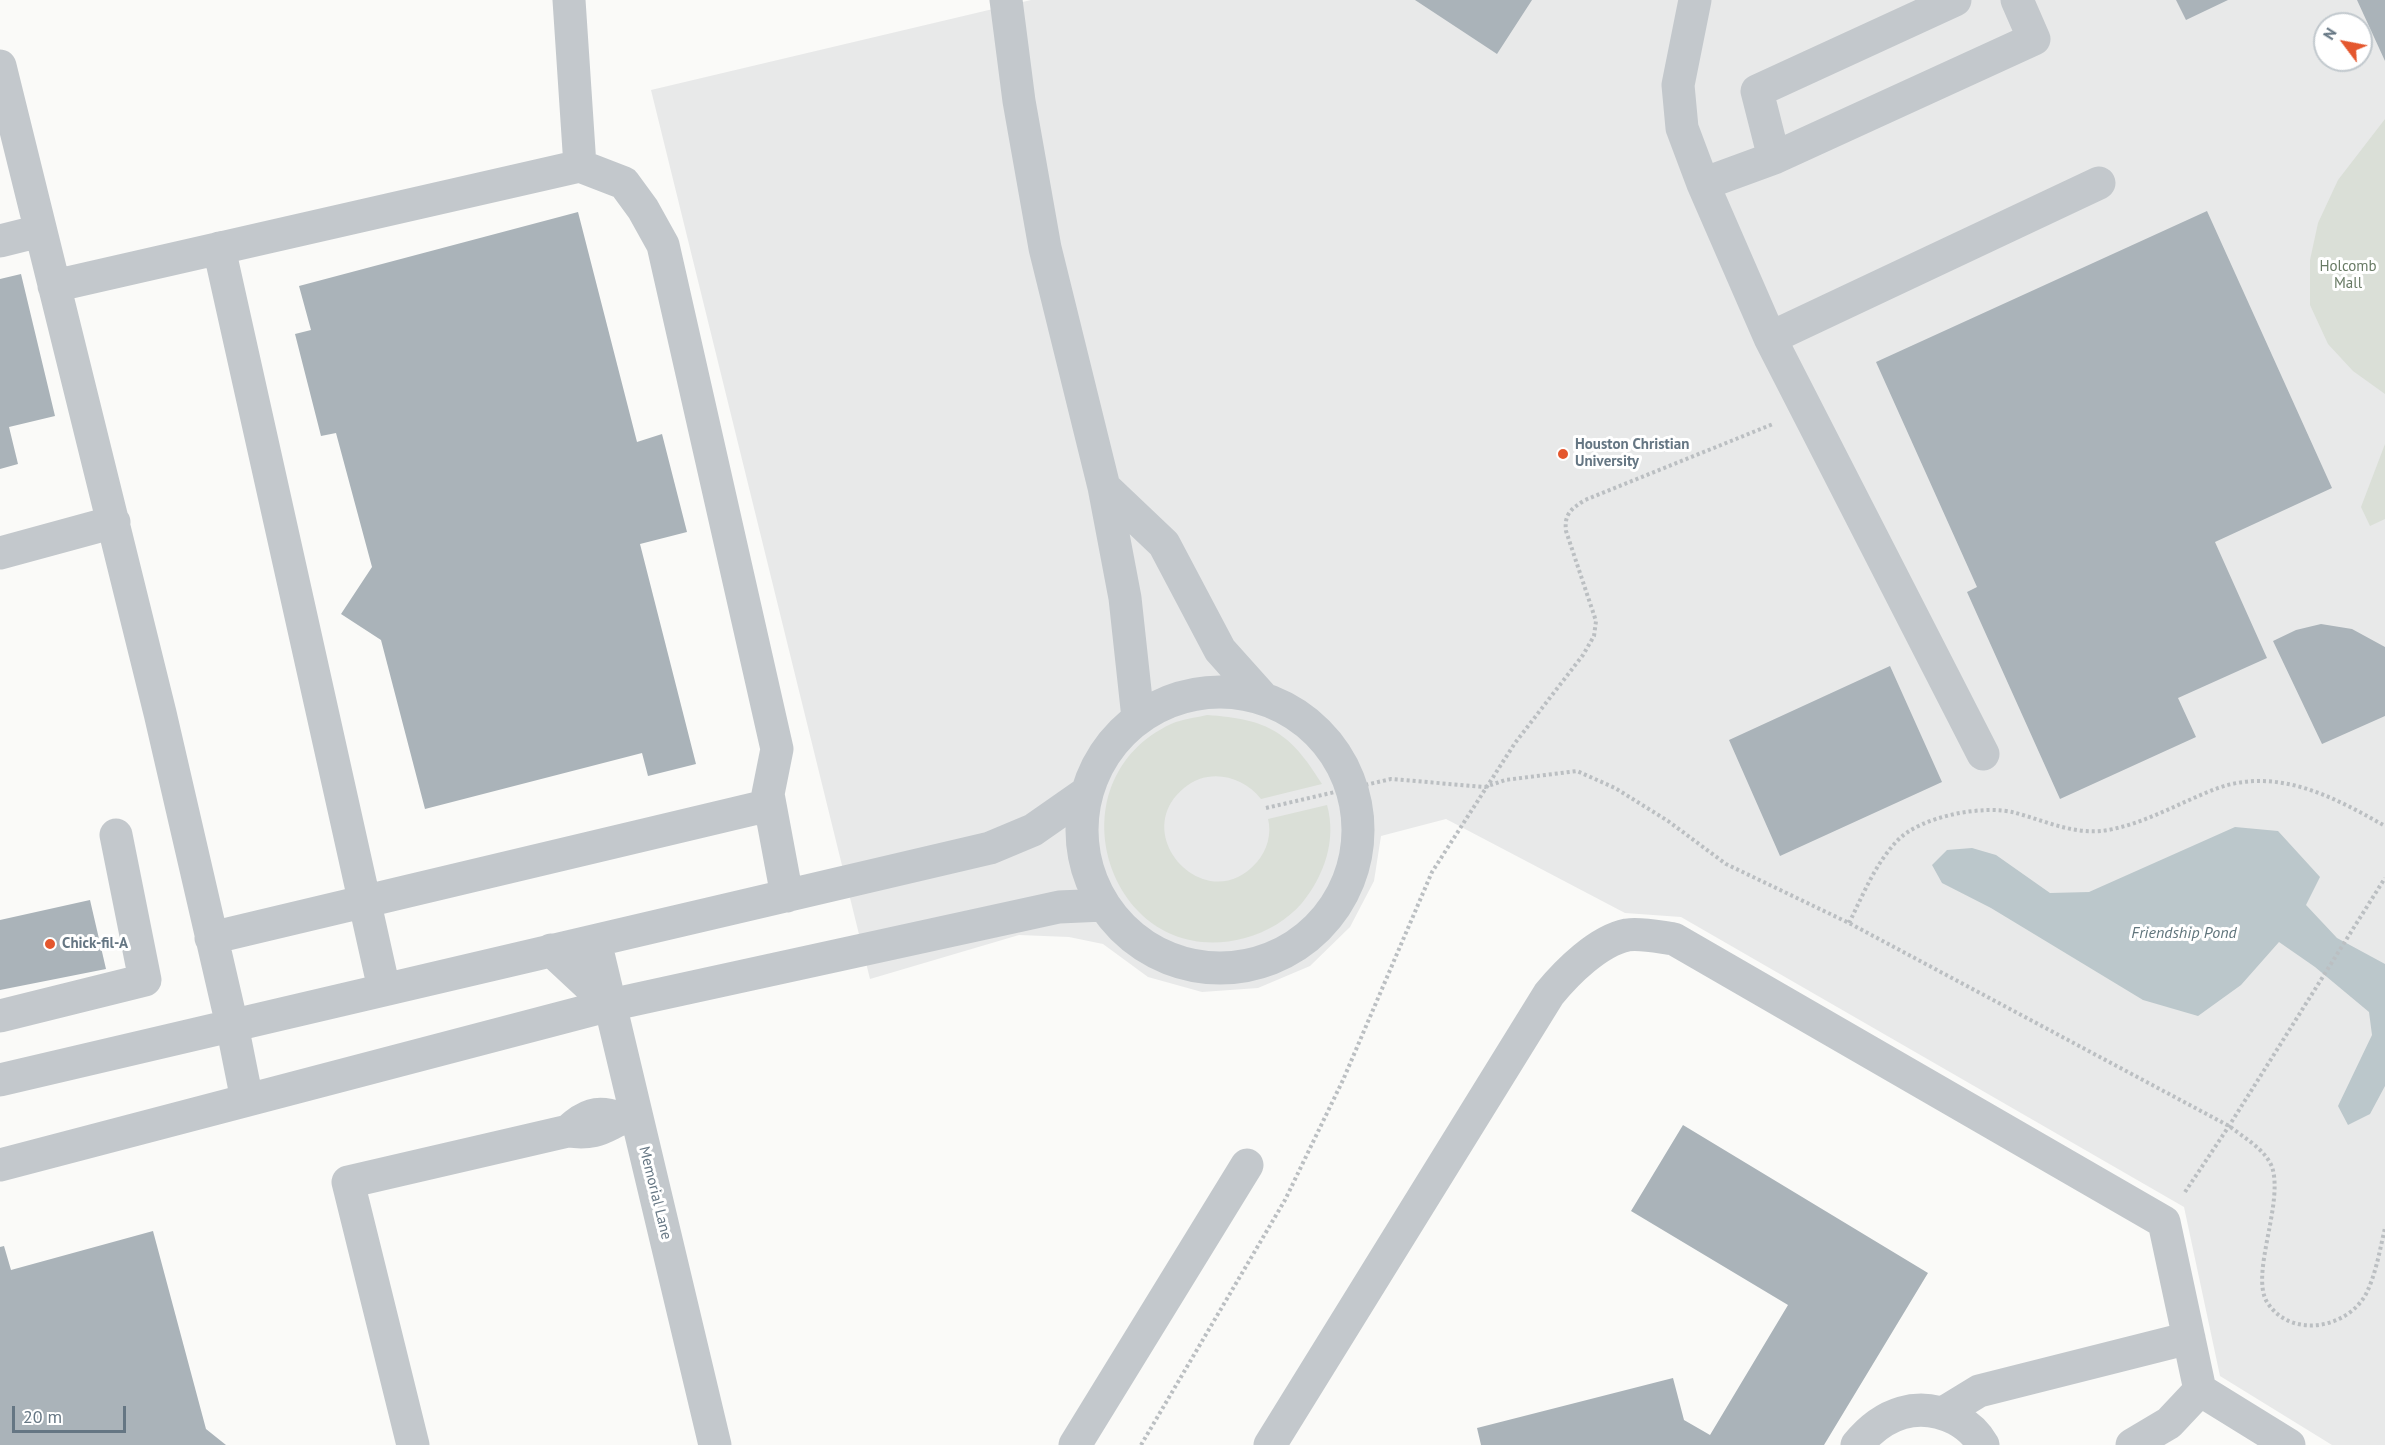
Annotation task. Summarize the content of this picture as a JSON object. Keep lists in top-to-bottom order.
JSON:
{
  "streets": {
    "lane": ["Memorial Lane"]
  },
  "water": ["Friendship Pond"],
  "parks": ["Holcomb Mall"],
  "places": ["Houston Christian University", "Chick-fil-A"],
  "scale_bar": "20 m",
  "north": "top left"
}
